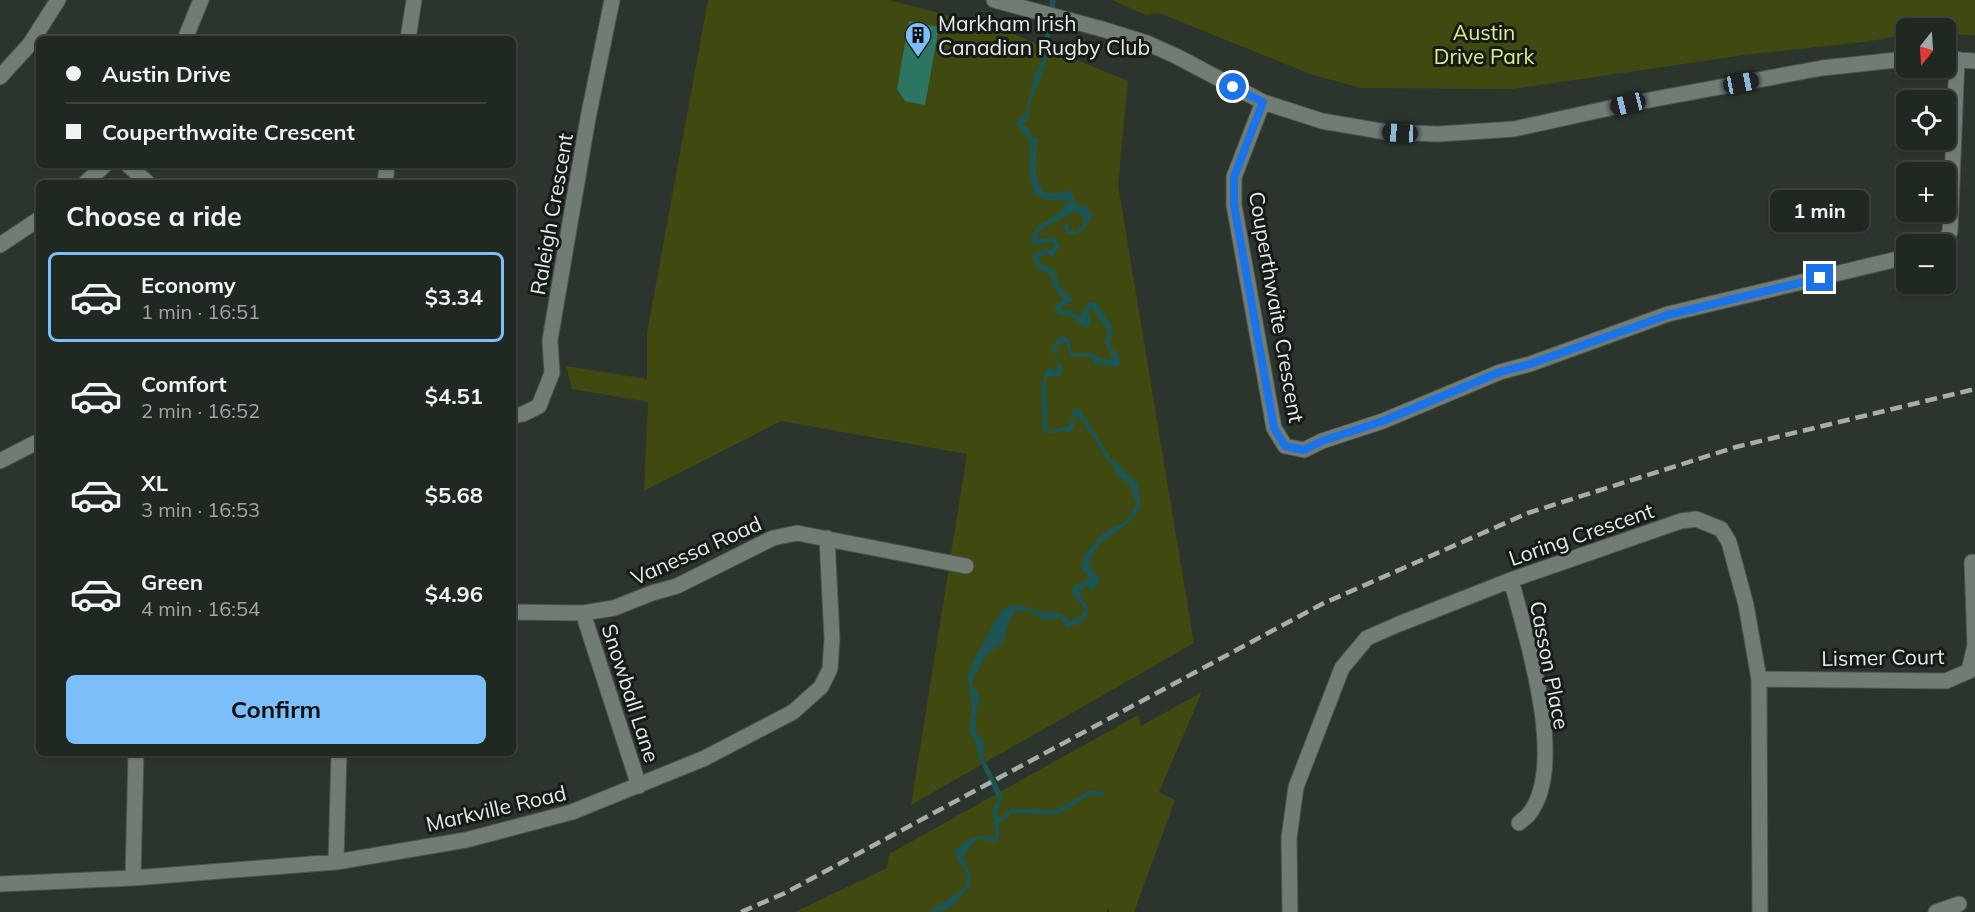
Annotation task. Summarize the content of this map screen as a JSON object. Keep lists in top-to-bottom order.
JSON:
{
  "streets": {
    "street": [
      "Raleigh Crescent",
      "Couperthwaite Crescent",
      "Loring Crescent",
      "Vanessa Road",
      "Lismer Court",
      "Casson Place",
      "Snowball Lane",
      "Markville Road"
    ]
  },
  "crossings": [
    ["Loring Crescent", "Lismer Court"],
    ["Loring Crescent", "Casson Place"],
    ["Vanessa Road", "Snowball Lane"],
    ["Vanessa Road", "Markville Road"],
    ["Snowball Lane", "Markville Road"]
  ],
  "parks": ["Austin Drive Park"],
  "places": {
    "building": ["Markham Irish Canadian Rugby Club"]
  },
  "north": "bottom",
  "page": {
    "map_buttons": ["+", "−"],
    "banner": ["Austin Drive", "Couperthwaite Crescent"],
    "heading": "Choose a ride",
    "bubble": "1 min",
    "list": [
      {
        "name": "Economy",
        "note": "1 min · 16:51",
        "value": "$3.34"
      },
      {
        "name": "Comfort",
        "note": "2 min · 16:52",
        "value": "$4.51"
      },
      {
        "name": "XL",
        "note": "3 min · 16:53",
        "value": "$5.68"
      },
      {
        "name": "Green",
        "note": "4 min · 16:54",
        "value": "$4.96"
      }
    ],
    "buttons": "Confirm"
  }
}
